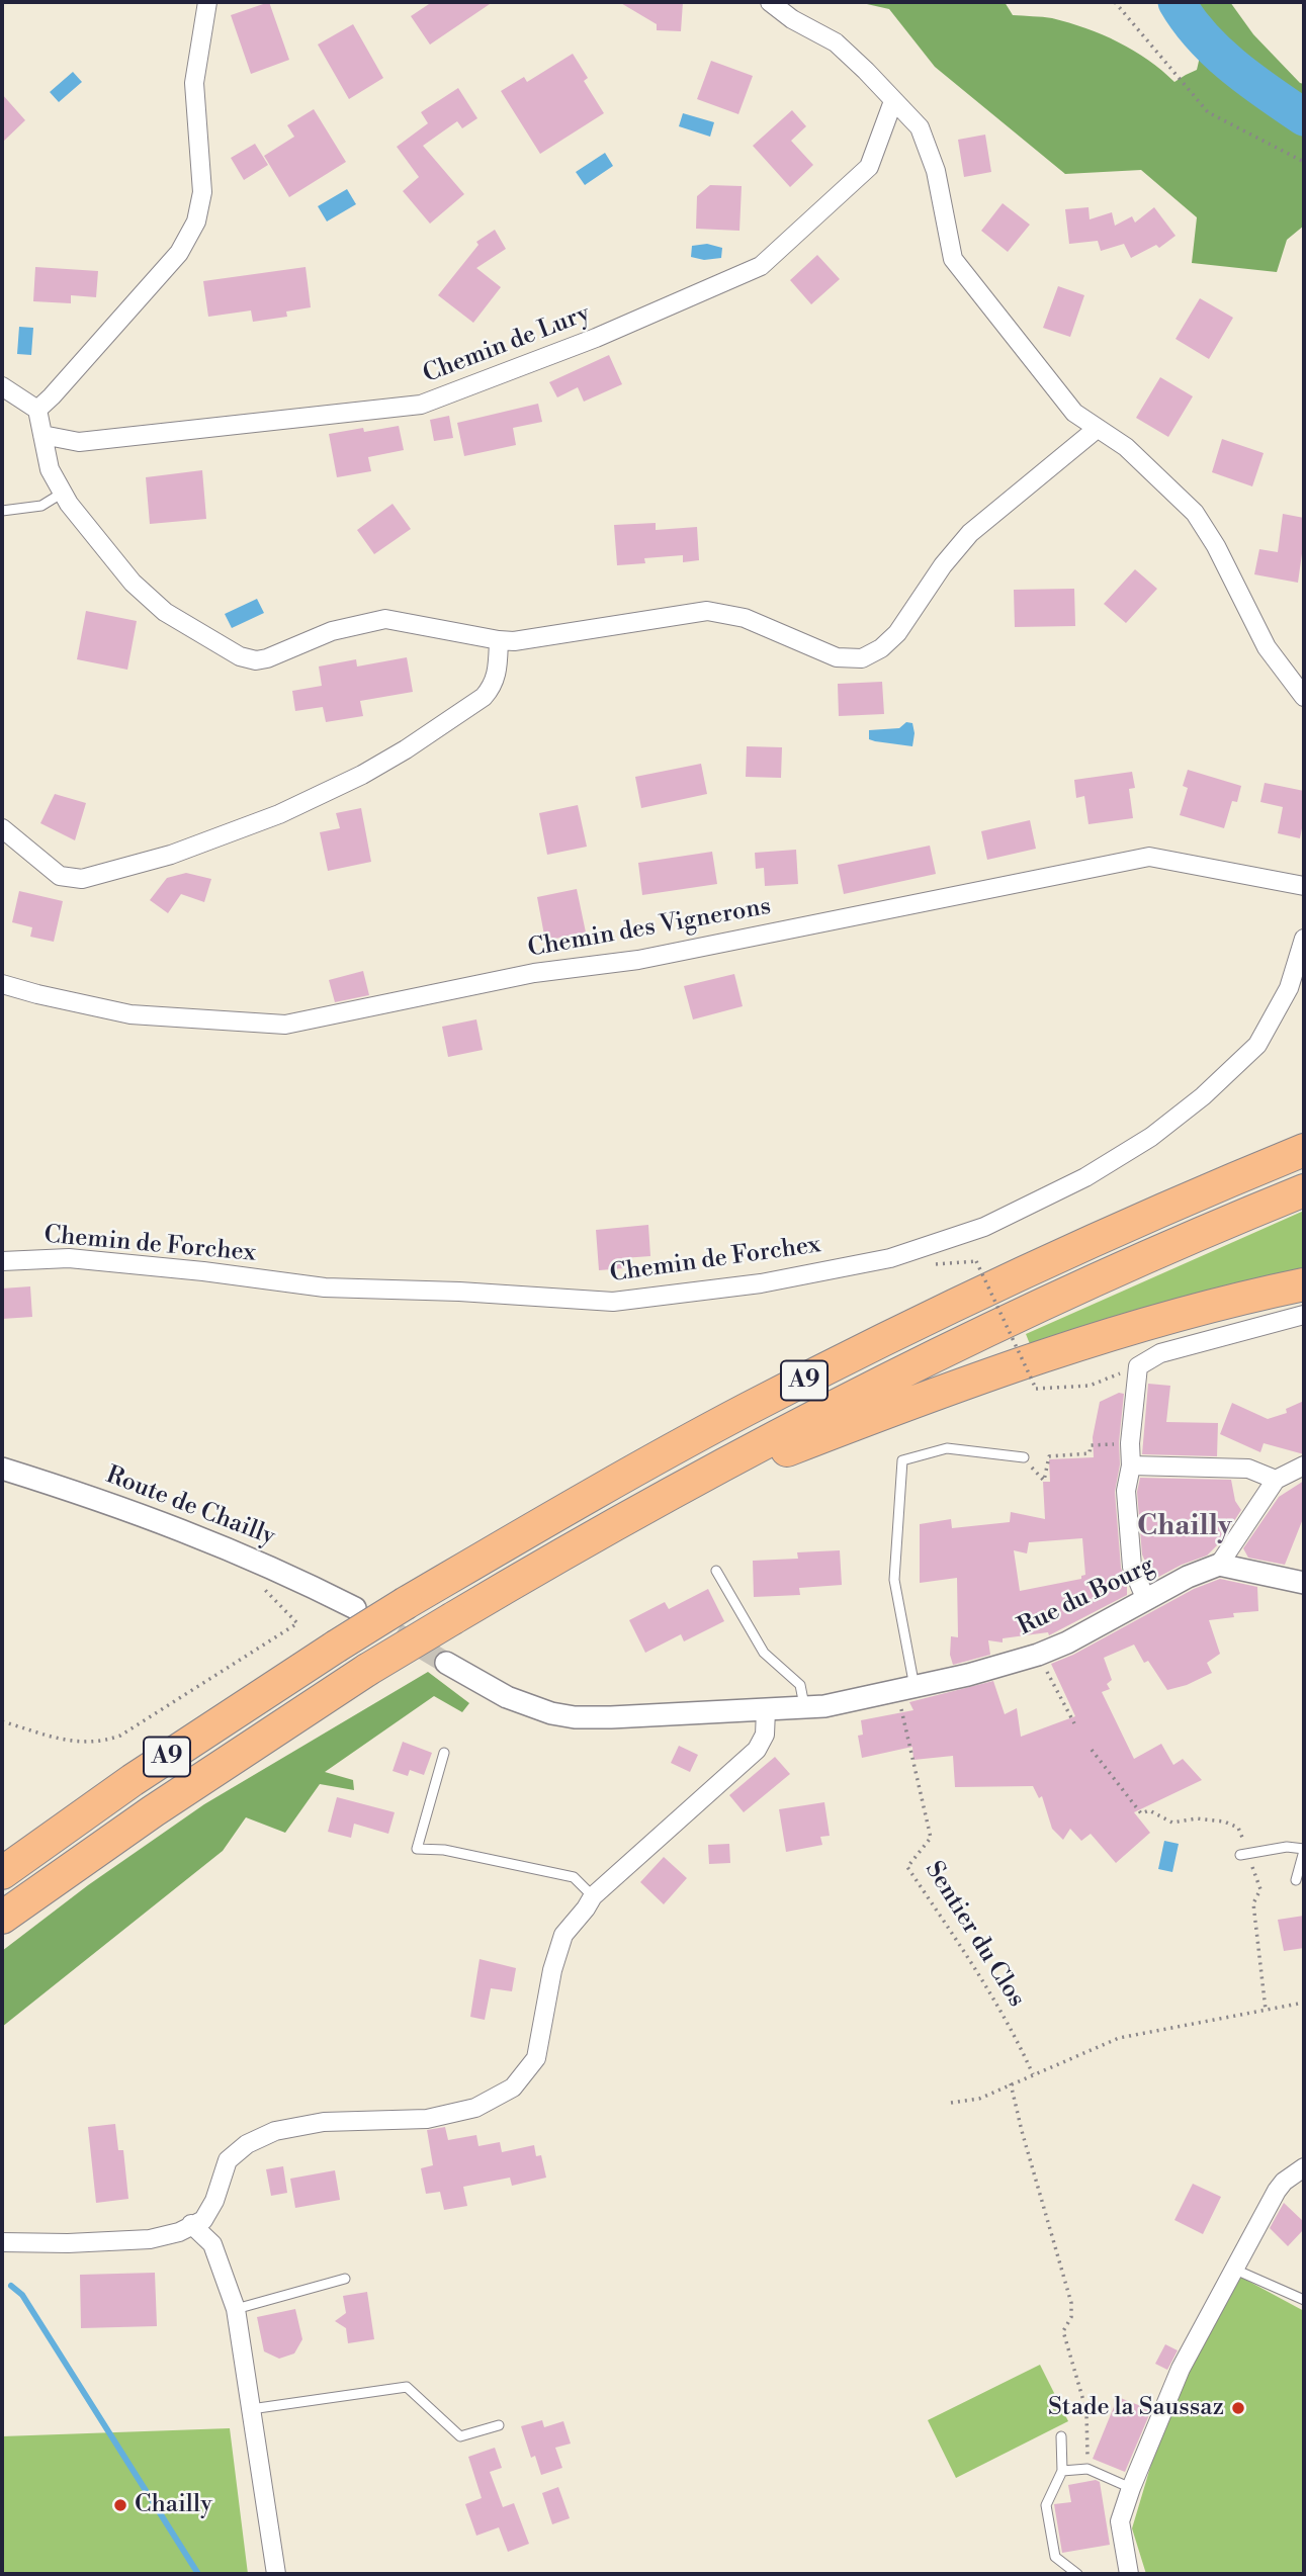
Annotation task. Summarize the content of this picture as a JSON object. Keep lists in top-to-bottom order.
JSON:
{
  "streets": {
    "highway": ["A9"],
    "street": [
      "Chemin de Lury",
      "Chemin des Vignerons",
      "Chemin de Forchex",
      "Route de Chailly",
      "Rue du Bourg"
    ],
    "path": ["Sentier du Clos"]
  },
  "crossings": [
    ["Rue du Bourg", "Sentier du Clos"]
  ],
  "districts": ["Chailly"],
  "places": ["Stade la Saussaz", "Chailly"]
}
